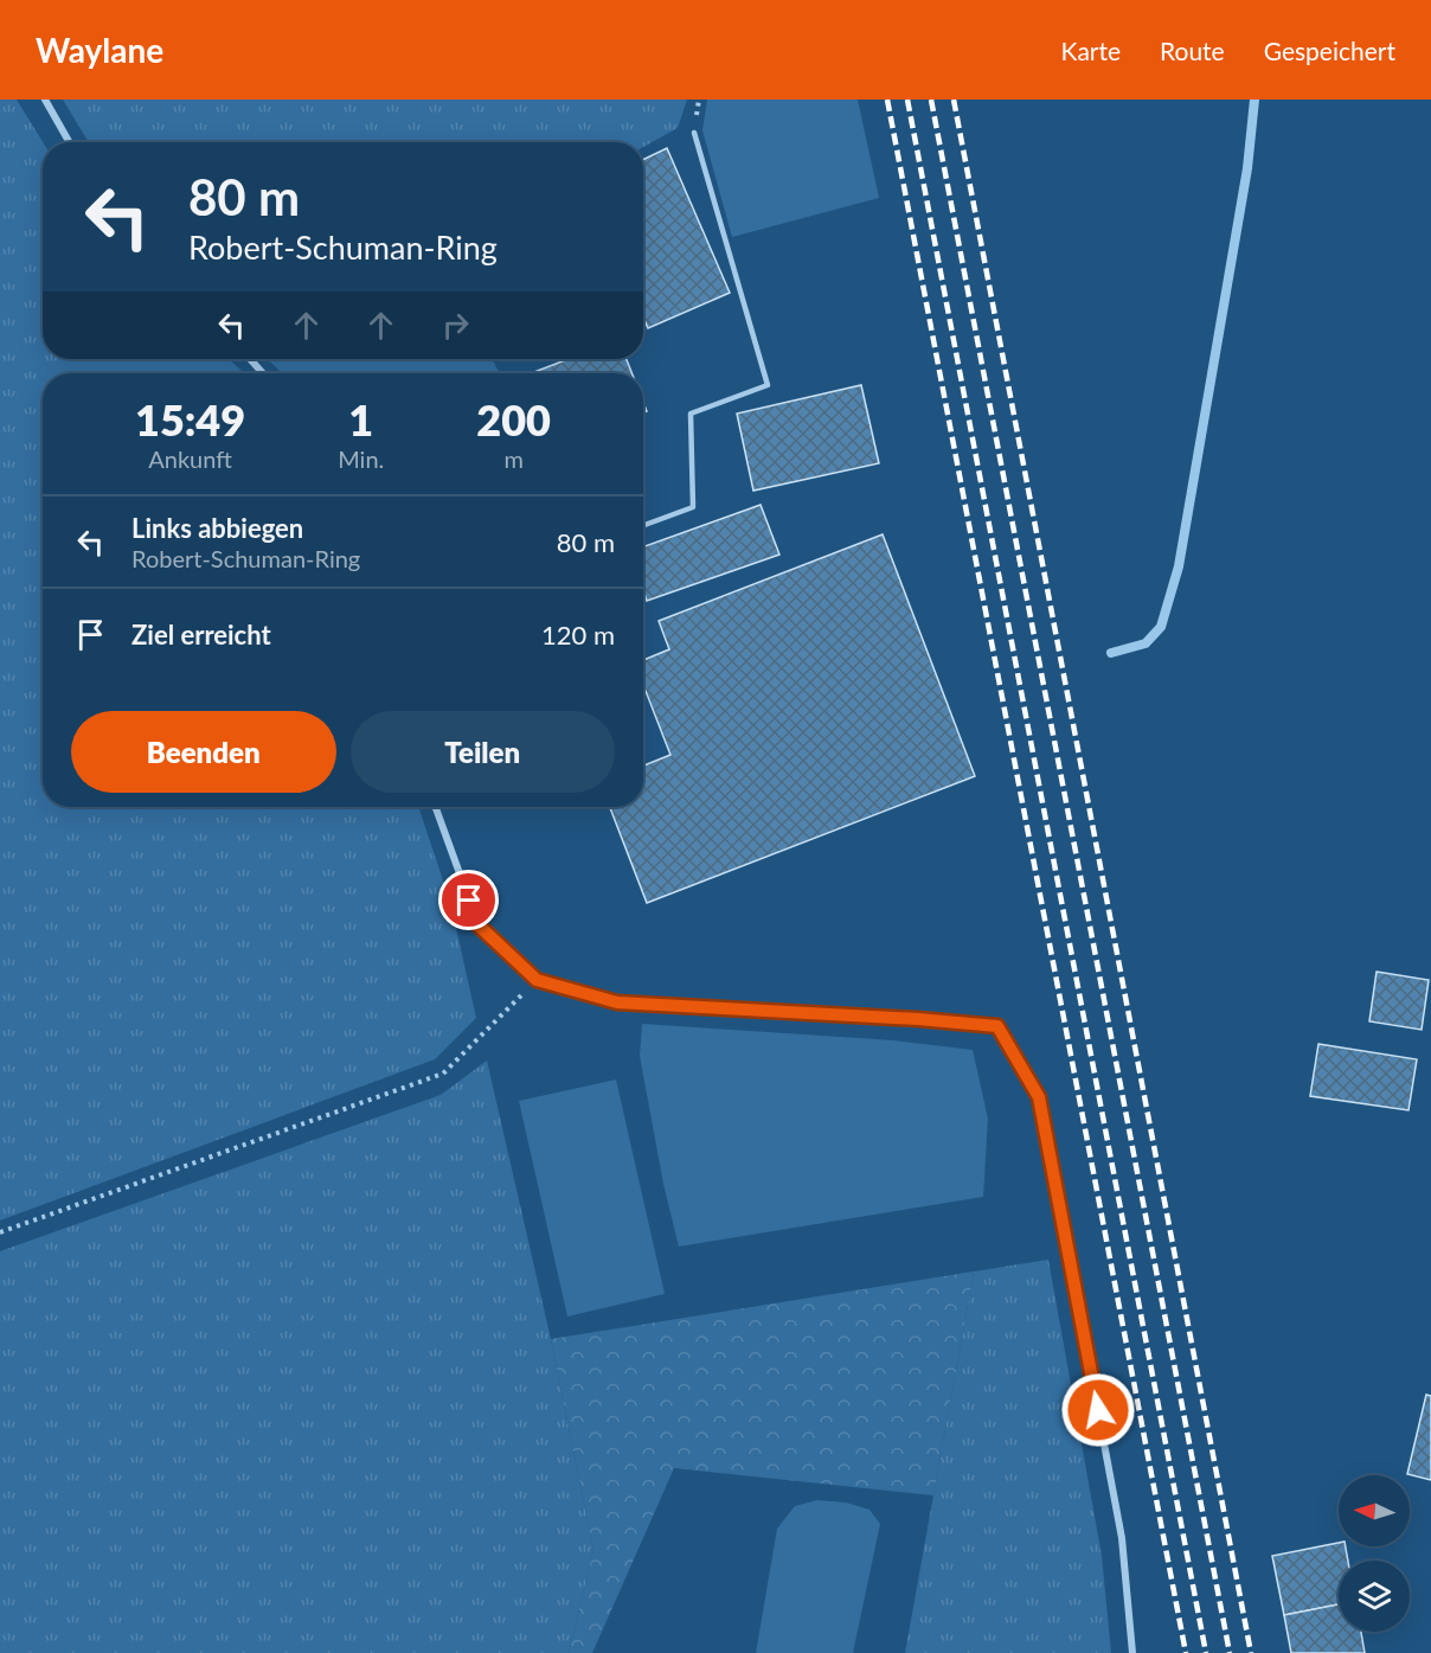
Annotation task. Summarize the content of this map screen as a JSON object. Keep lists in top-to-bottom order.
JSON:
{
  "north": "left",
  "page": {
    "header": "Waylane",
    "nav": ["Karte", "Route", "Gespeichert"],
    "turn": ["80 m", "Robert-Schuman-Ring"],
    "eta": [
      "15:49",
      "Ankunft",
      "1",
      "Min.",
      "200",
      "m"
    ],
    "list": [
      {
        "name": "Links abbiegen",
        "note": "Robert-Schuman-Ring",
        "value": "80 m"
      },
      {
        "name": "Ziel erreicht",
        "value": "120 m"
      }
    ],
    "buttons": ["Beenden", "Teilen"]
  }
}
